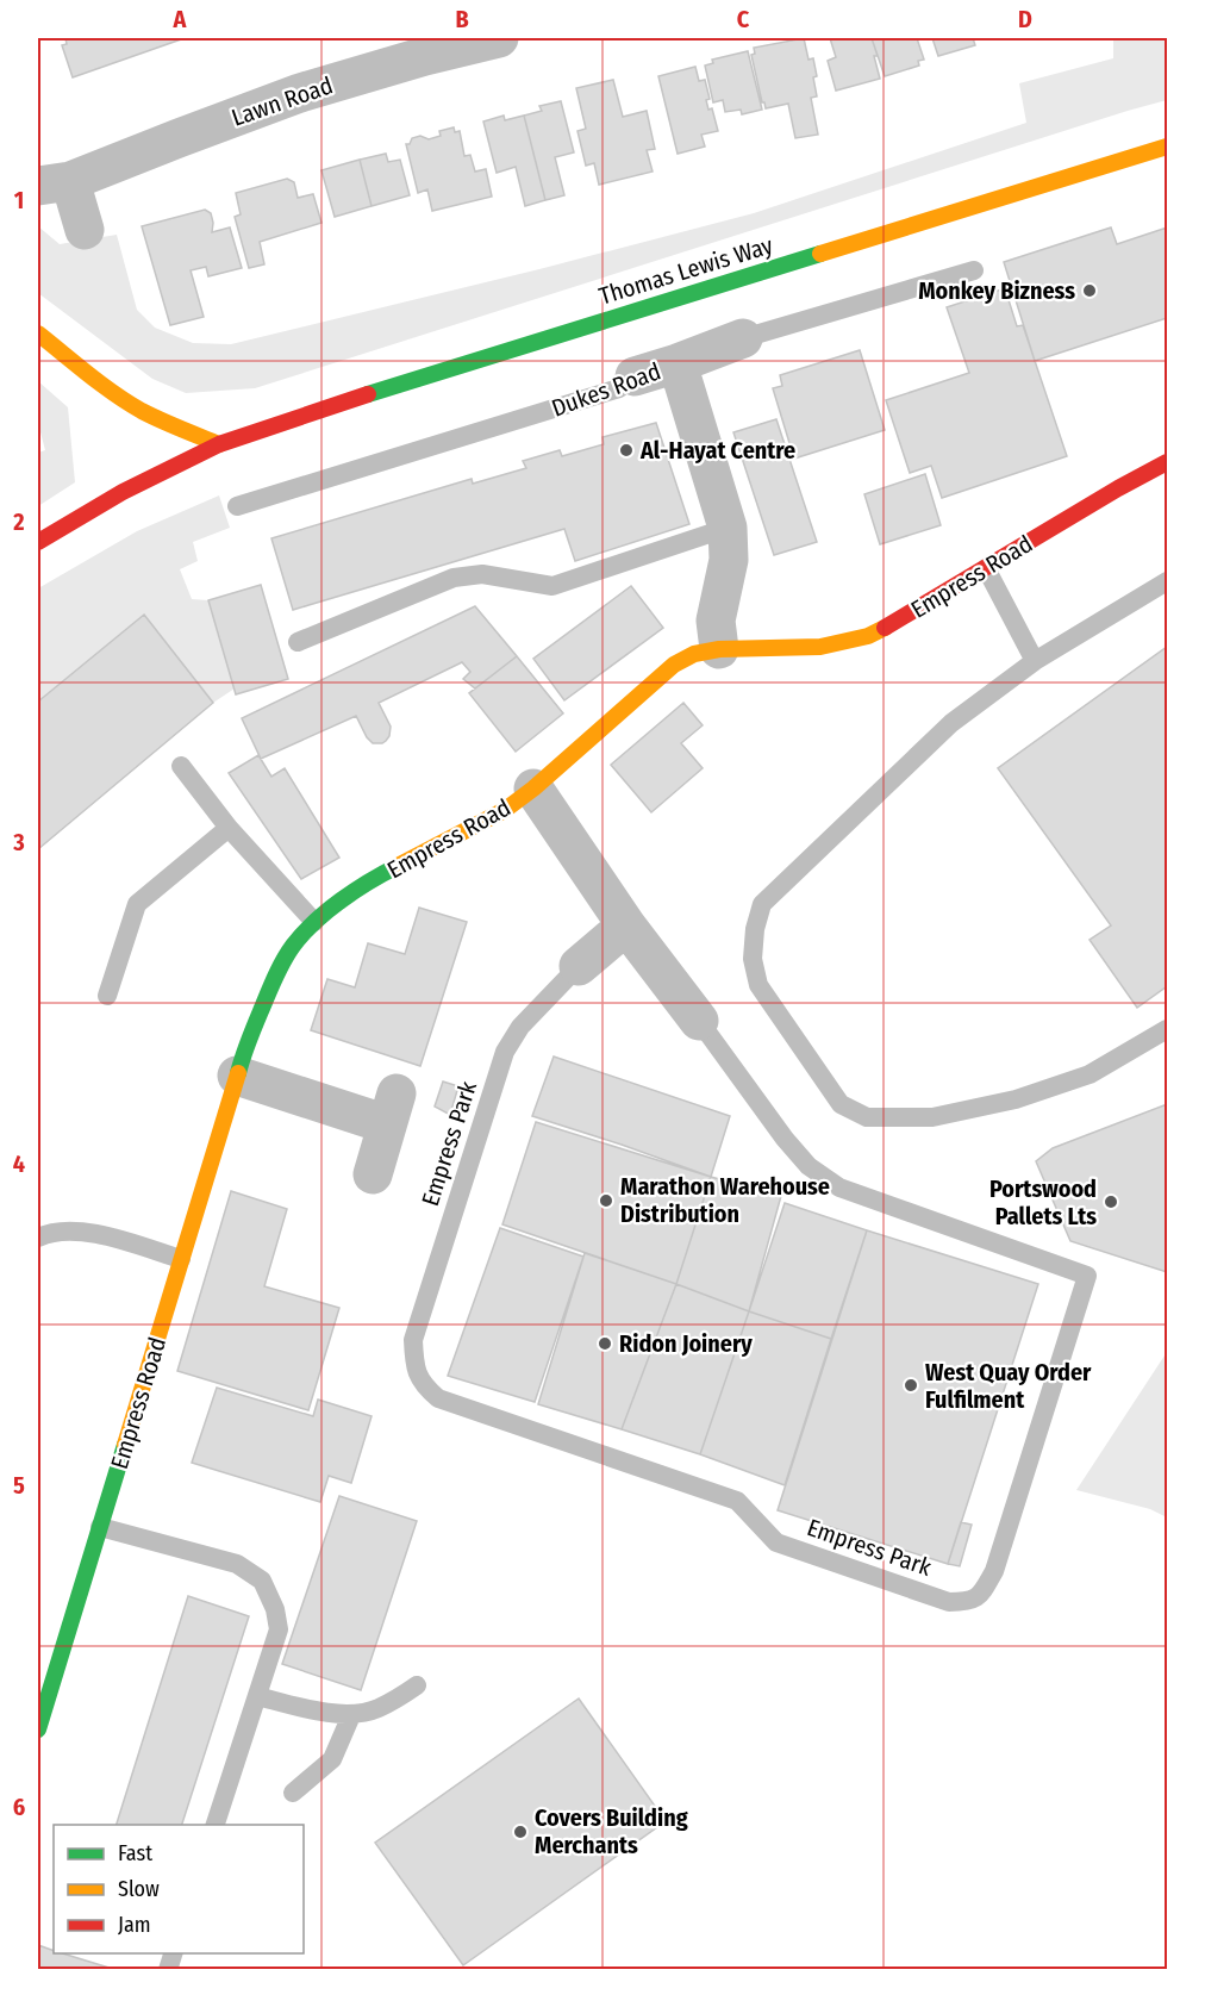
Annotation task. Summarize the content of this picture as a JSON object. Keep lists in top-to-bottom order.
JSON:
{
  "streets": {
    "street": [
      "Lawn Road",
      "Thomas Lewis Way",
      "Dukes Road",
      "Empress Road"
    ],
    "lane": ["Empress Park"]
  },
  "places": [
    "Monkey Bizness",
    "Al-Hayat Centre",
    "Marathon Warehouse Distribution",
    "Portswood Pallets Lts",
    "Ridon Joinery",
    "West Quay Order Fulfilment",
    "Covers Building Merchants"
  ],
  "legend": ["Fast", "Slow", "Jam"],
  "grid": {
    "columns": [
      "A",
      "B",
      "C",
      "D"
    ],
    "rows": [
      "1",
      "2",
      "3",
      "4",
      "5",
      "6"
    ]
  }
}
